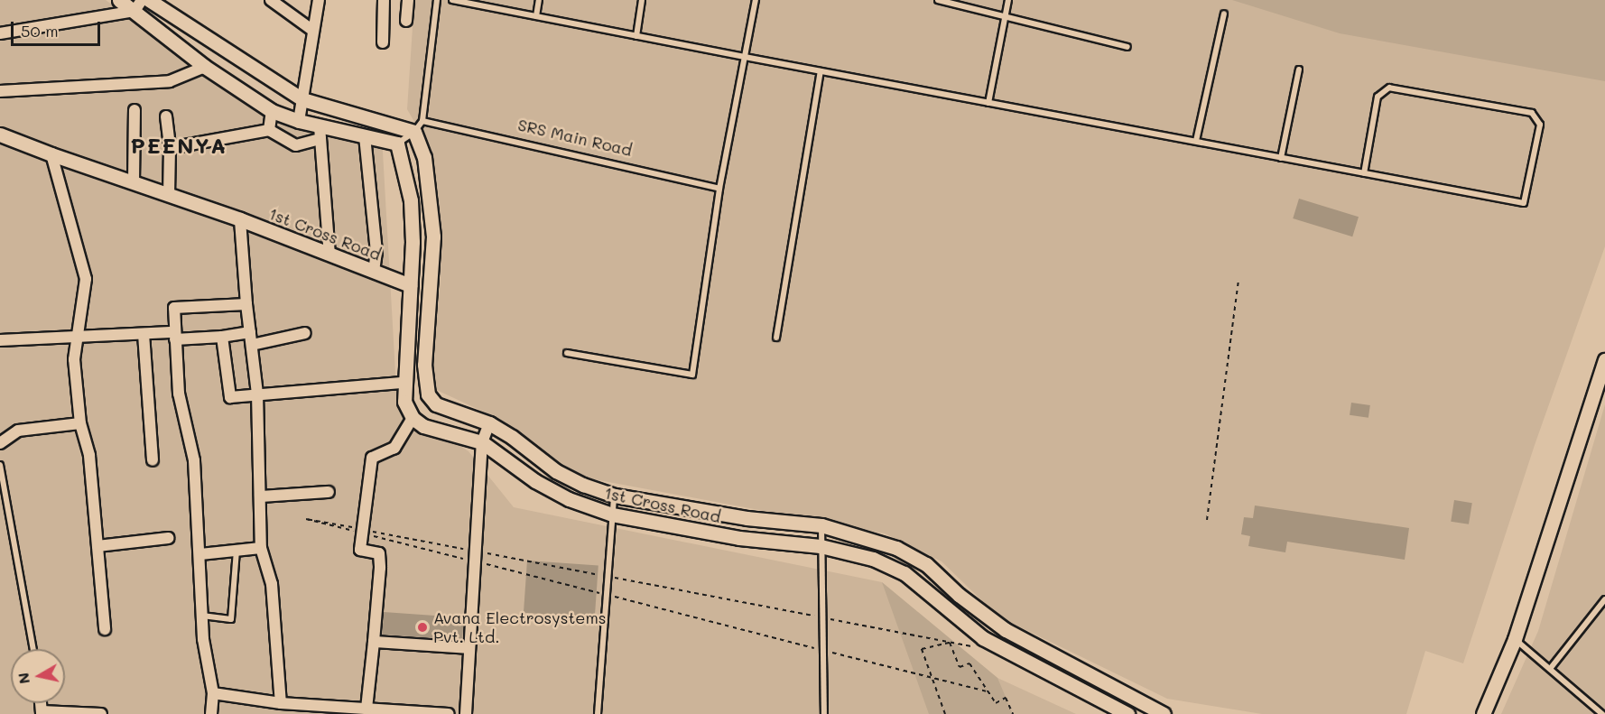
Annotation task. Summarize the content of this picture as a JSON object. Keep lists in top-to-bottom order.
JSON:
{
  "streets": {
    "street": ["1st Cross Road"],
    "lane": ["SRS Main Road"]
  },
  "districts": ["PEENYA"],
  "places": ["Avana Electrosystems Pvt. Ltd."],
  "scale_bar": "50 m",
  "north": "left"
}
